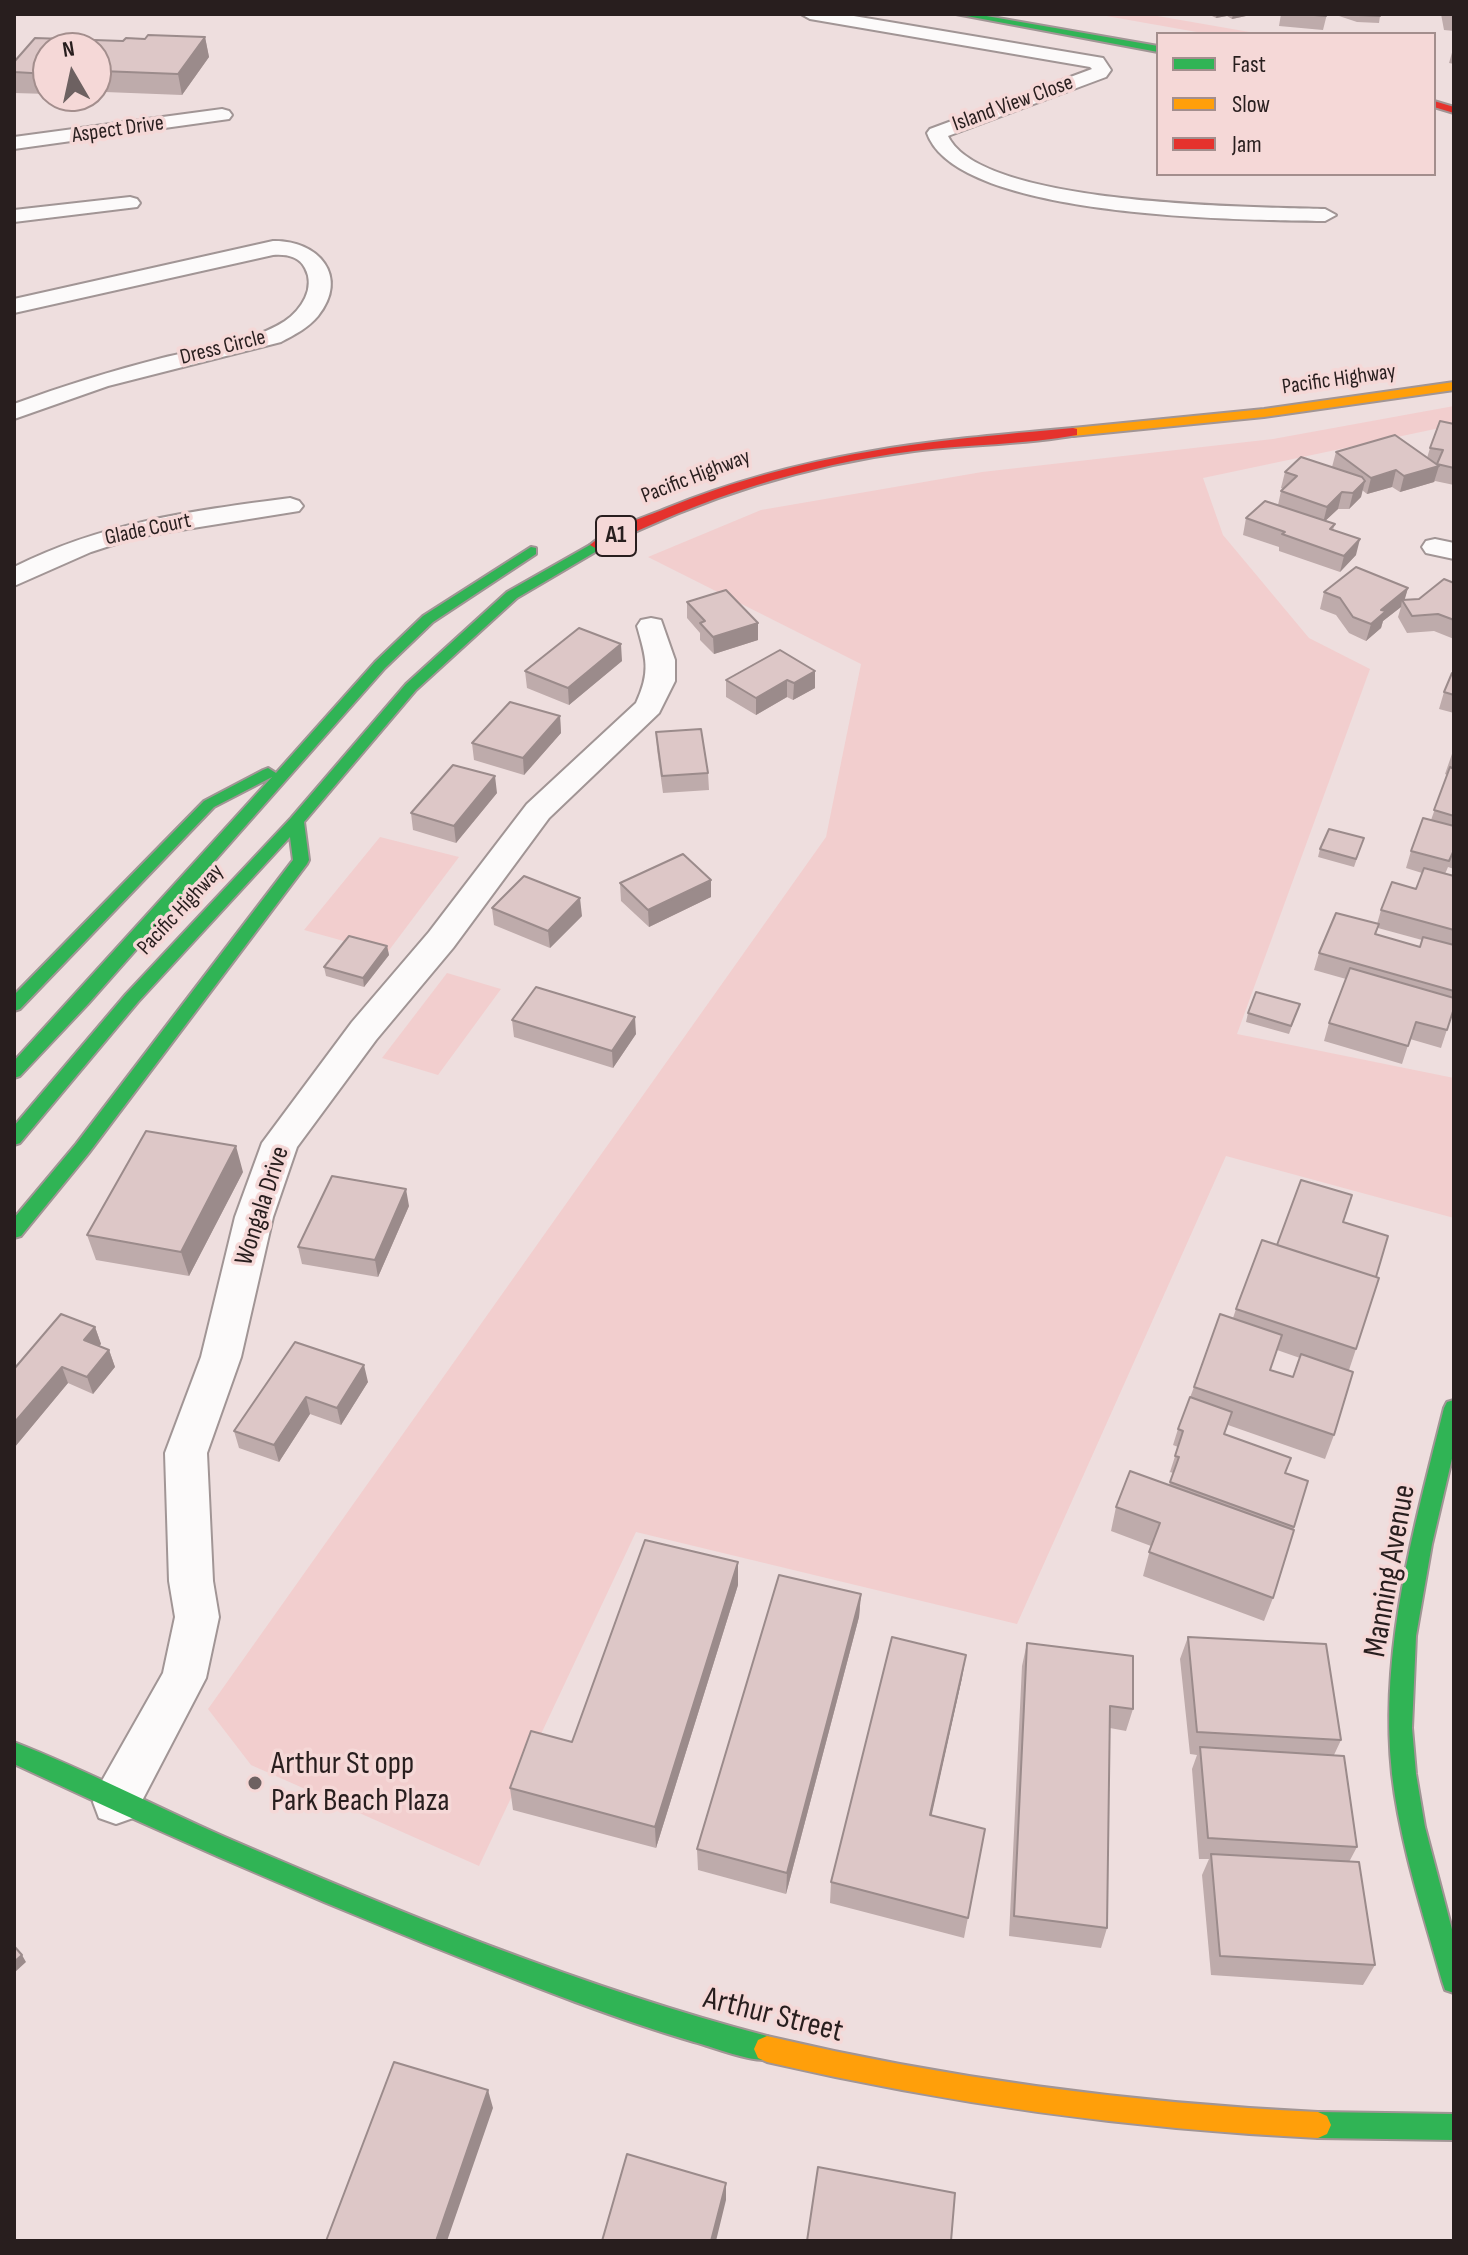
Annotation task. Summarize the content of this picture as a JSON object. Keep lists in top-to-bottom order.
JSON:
{
  "streets": {
    "main road": [
      "Pacific Highway",
      "A1",
      "Manning Avenue",
      "Arthur Street"
    ],
    "street": [
      "Island View Close",
      "Aspect Drive",
      "Dress Circle",
      "Glade Court",
      "Wongala Drive"
    ]
  },
  "crossings": [
    ["Wongala Drive", "Arthur Street"]
  ],
  "places": ["Arthur St opp Park Beach Plaza"],
  "legend": ["Fast", "Slow", "Jam"],
  "north": "top"
}
